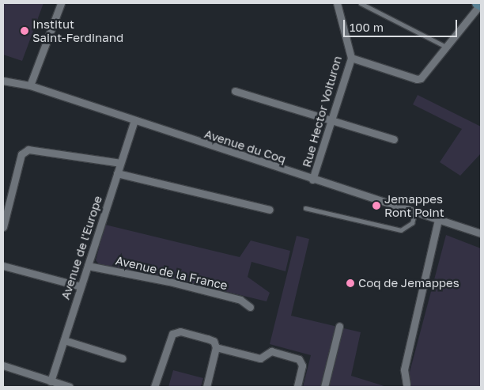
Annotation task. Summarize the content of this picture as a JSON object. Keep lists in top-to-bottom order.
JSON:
{
  "streets": {
    "street": [
      "Rue Hector Voituron",
      "Avenue du Coq",
      "Avenue de l'Europe",
      "Avenue de la France"
    ]
  },
  "crossings": [
    ["Rue Hector Voituron", "Avenue du Coq"],
    ["Avenue du Coq", "Avenue de l'Europe"],
    ["Avenue de l'Europe", "Avenue de la France"]
  ],
  "places": ["Institut Saint-Ferdinand", "Jemappes Ront Point", "Coq de Jemappes"],
  "scale_bar": "100 m"
}
